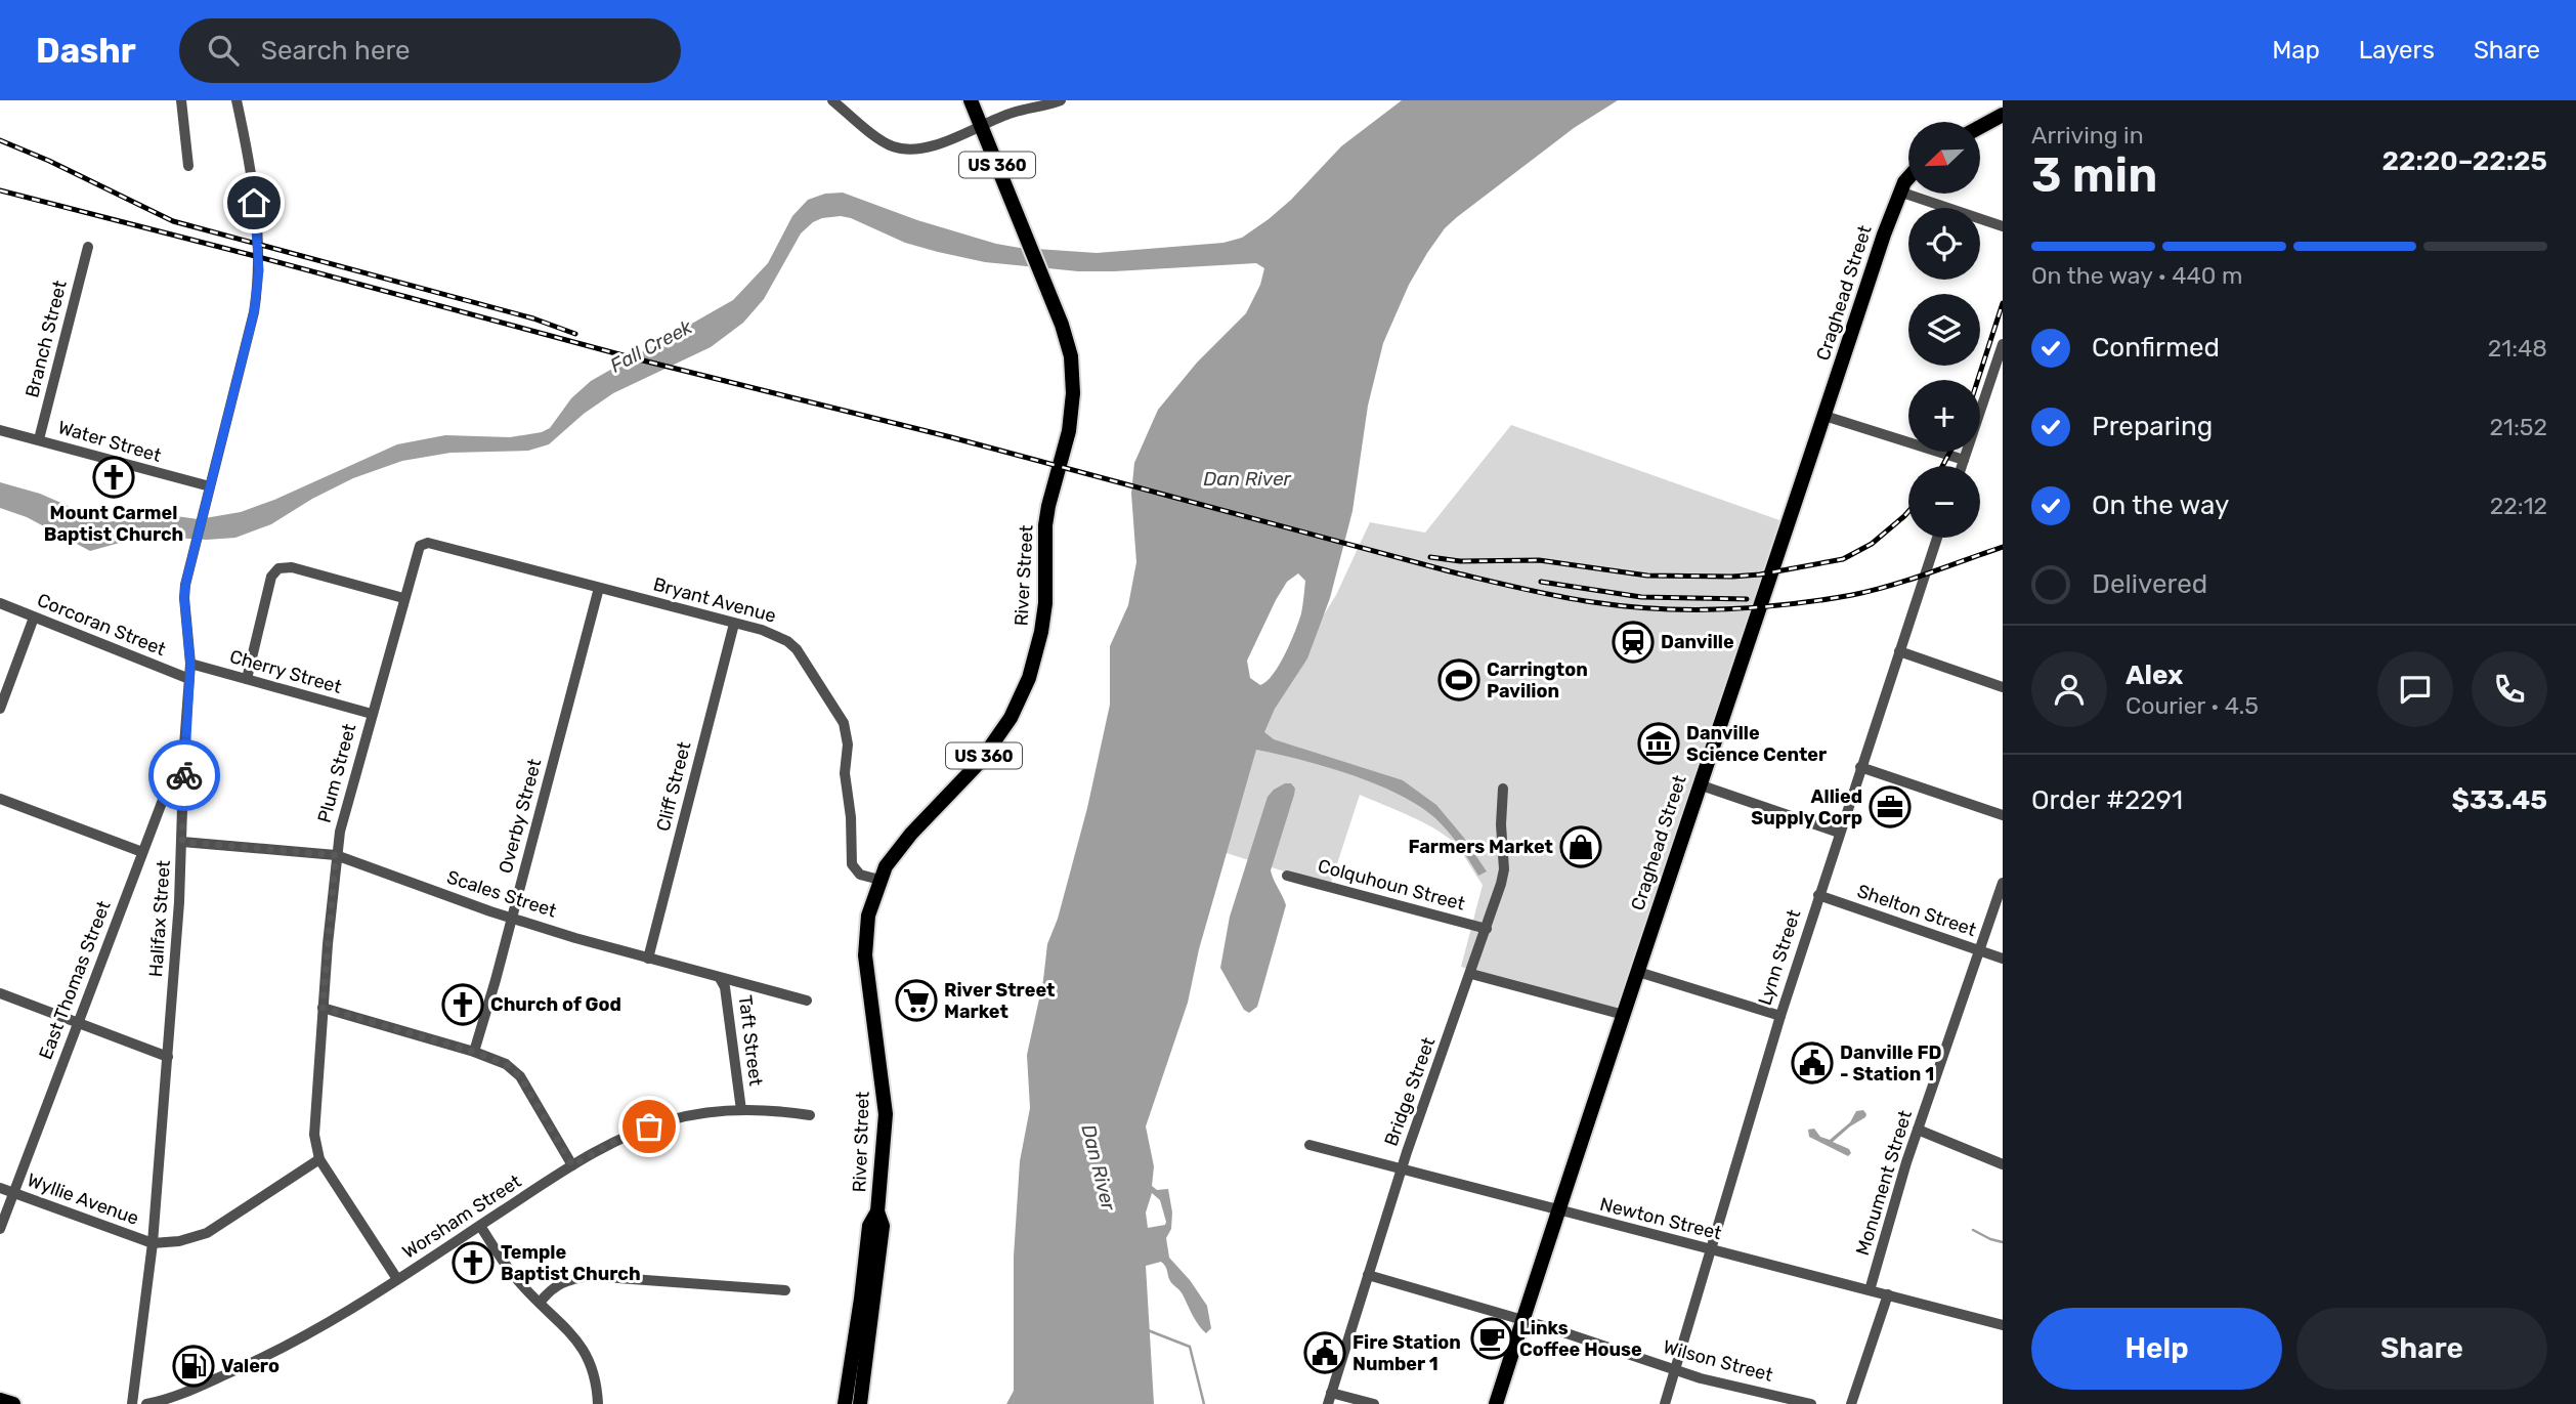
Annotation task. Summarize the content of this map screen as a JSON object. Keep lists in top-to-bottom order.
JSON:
{
  "streets": {
    "main road": ["US 360", "Craghead Street", "River Street"],
    "street": [
      "Branch Street",
      "Water Street",
      "Bryant Avenue",
      "Corcoran Street",
      "Cherry Street",
      "Plum Street",
      "Cliff Street",
      "Overby Street",
      "Colquhoun Street",
      "Scales Street",
      "Shelton Street",
      "Halifax Street",
      "Lynn Street",
      "East Thomas Street",
      "Taft Street",
      "Bridge Street",
      "Monument Street",
      "Wyllie Avenue",
      "Worsham Street",
      "Newton Street",
      "Wilson Street"
    ]
  },
  "crossings": [
    ["US 360", "River Street"],
    ["Craghead Street", "Newton Street"],
    ["Craghead Street", "Wilson Street"],
    ["Branch Street", "Water Street"],
    ["Water Street", "Halifax Street"],
    ["River Street", "Bryant Avenue"],
    ["Bryant Avenue", "Plum Street"],
    ["Bryant Avenue", "Cliff Street"],
    ["Bryant Avenue", "Overby Street"],
    ["Corcoran Street", "Halifax Street"],
    ["Cherry Street", "Plum Street"],
    ["Cherry Street", "Halifax Street"],
    ["Plum Street", "Scales Street"],
    ["Plum Street", "Worsham Street"],
    ["Cliff Street", "Scales Street"],
    ["Overby Street", "Scales Street"],
    ["Colquhoun Street", "Bridge Street"],
    ["Scales Street", "Halifax Street"],
    ["Scales Street", "Taft Street"],
    ["Shelton Street", "Lynn Street"],
    ["Shelton Street", "Monument Street"],
    ["Halifax Street", "East Thomas Street"],
    ["Halifax Street", "Wyllie Avenue"],
    ["Lynn Street", "Newton Street"],
    ["Lynn Street", "Wilson Street"],
    ["East Thomas Street", "Wyllie Avenue"],
    ["Taft Street", "Worsham Street"],
    ["Bridge Street", "Newton Street"],
    ["Bridge Street", "Wilson Street"],
    ["Monument Street", "Newton Street"]
  ],
  "water": ["Fall Creek", "Dan River"],
  "places": {
    "church": ["Mount Carmel Baptist Church", "Church of God", "Temple Baptist Church"],
    "station": ["Danville"],
    "sports": ["Carrington Pavilion"],
    "museum": ["Danville Science Center"],
    "office": ["Allied Supply Corp"],
    "shop": ["Farmers Market"],
    "supermarket": ["River Street Market"],
    "public building": ["Danville FD - Station 1", "Fire Station Number 1"],
    "cafe": ["Links Coffee House"],
    "fuel station": ["Valero"]
  },
  "north": "bottom left",
  "page": {
    "header": "Dashr",
    "search": "Search here",
    "nav": ["Map", "Layers", "Share"],
    "heading": ["3 min", "Arriving in", "22:20–22:25"],
    "panel": [
      "Alex",
      "Courier · 4.5",
      "Order #2291",
      "$33.45"
    ],
    "map_buttons": ["+", "−"],
    "bar": "On the way · 440 m",
    "list": [
      ["Confirmed", "21:48"],
      ["Preparing", "21:52"],
      ["On the way", "22:12"],
      "Delivered"
    ],
    "buttons": ["Help", "Share"]
  }
}
